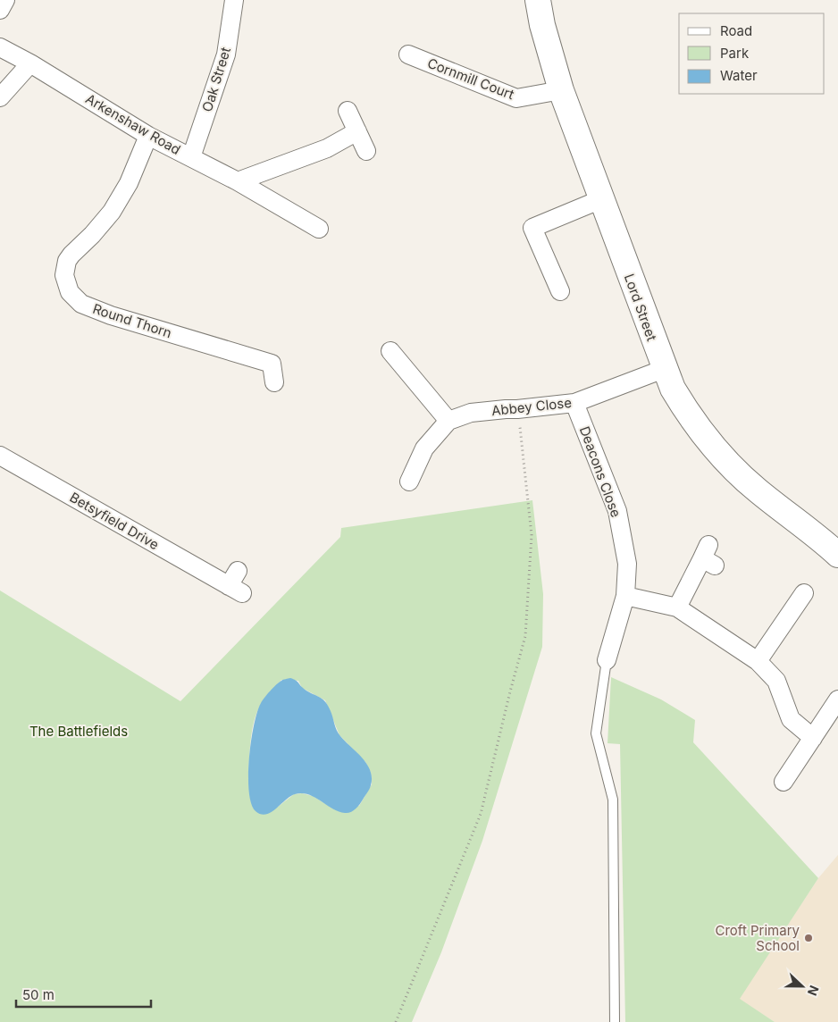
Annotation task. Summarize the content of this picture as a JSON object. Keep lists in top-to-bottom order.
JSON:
{
  "streets": {
    "street": [
      "Cornmill Court",
      "Oak Street",
      "Arkenshaw Road",
      "Lord Street",
      "Round Thorn",
      "Abbey Close",
      "Deacons Close",
      "Betsyfield Drive"
    ]
  },
  "crossings": [
    ["Cornmill Court", "Lord Street"],
    ["Oak Street", "Arkenshaw Road"],
    ["Arkenshaw Road", "Round Thorn"],
    ["Lord Street", "Abbey Close"],
    ["Abbey Close", "Deacons Close"]
  ],
  "parks": ["The Battlefields"],
  "places": ["Croft Primary School"],
  "legend": ["Road", "Park", "Water"],
  "scale_bar": "50 m",
  "north": "right"
}
